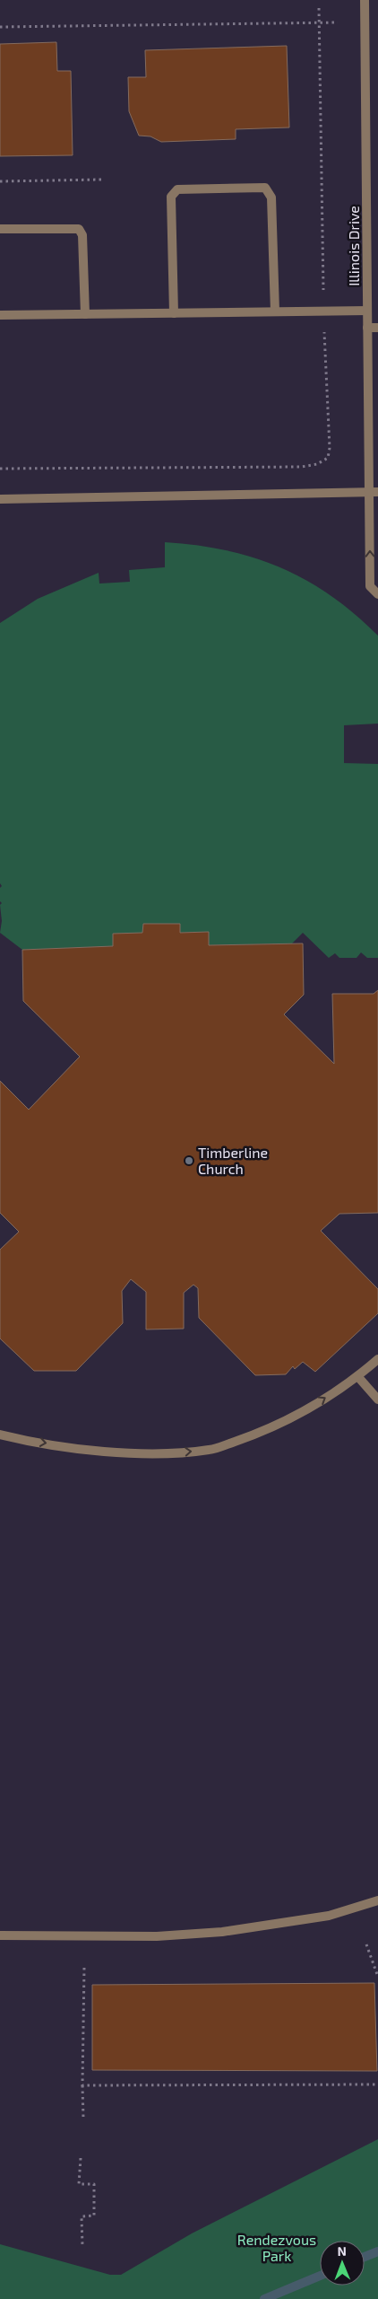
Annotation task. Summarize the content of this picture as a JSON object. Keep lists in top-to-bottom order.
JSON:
{
  "streets": {
    "street": ["Illinois Drive"]
  },
  "parks": ["Rendezvous Park"],
  "places": ["Timberline Church"],
  "north": "top"
}
